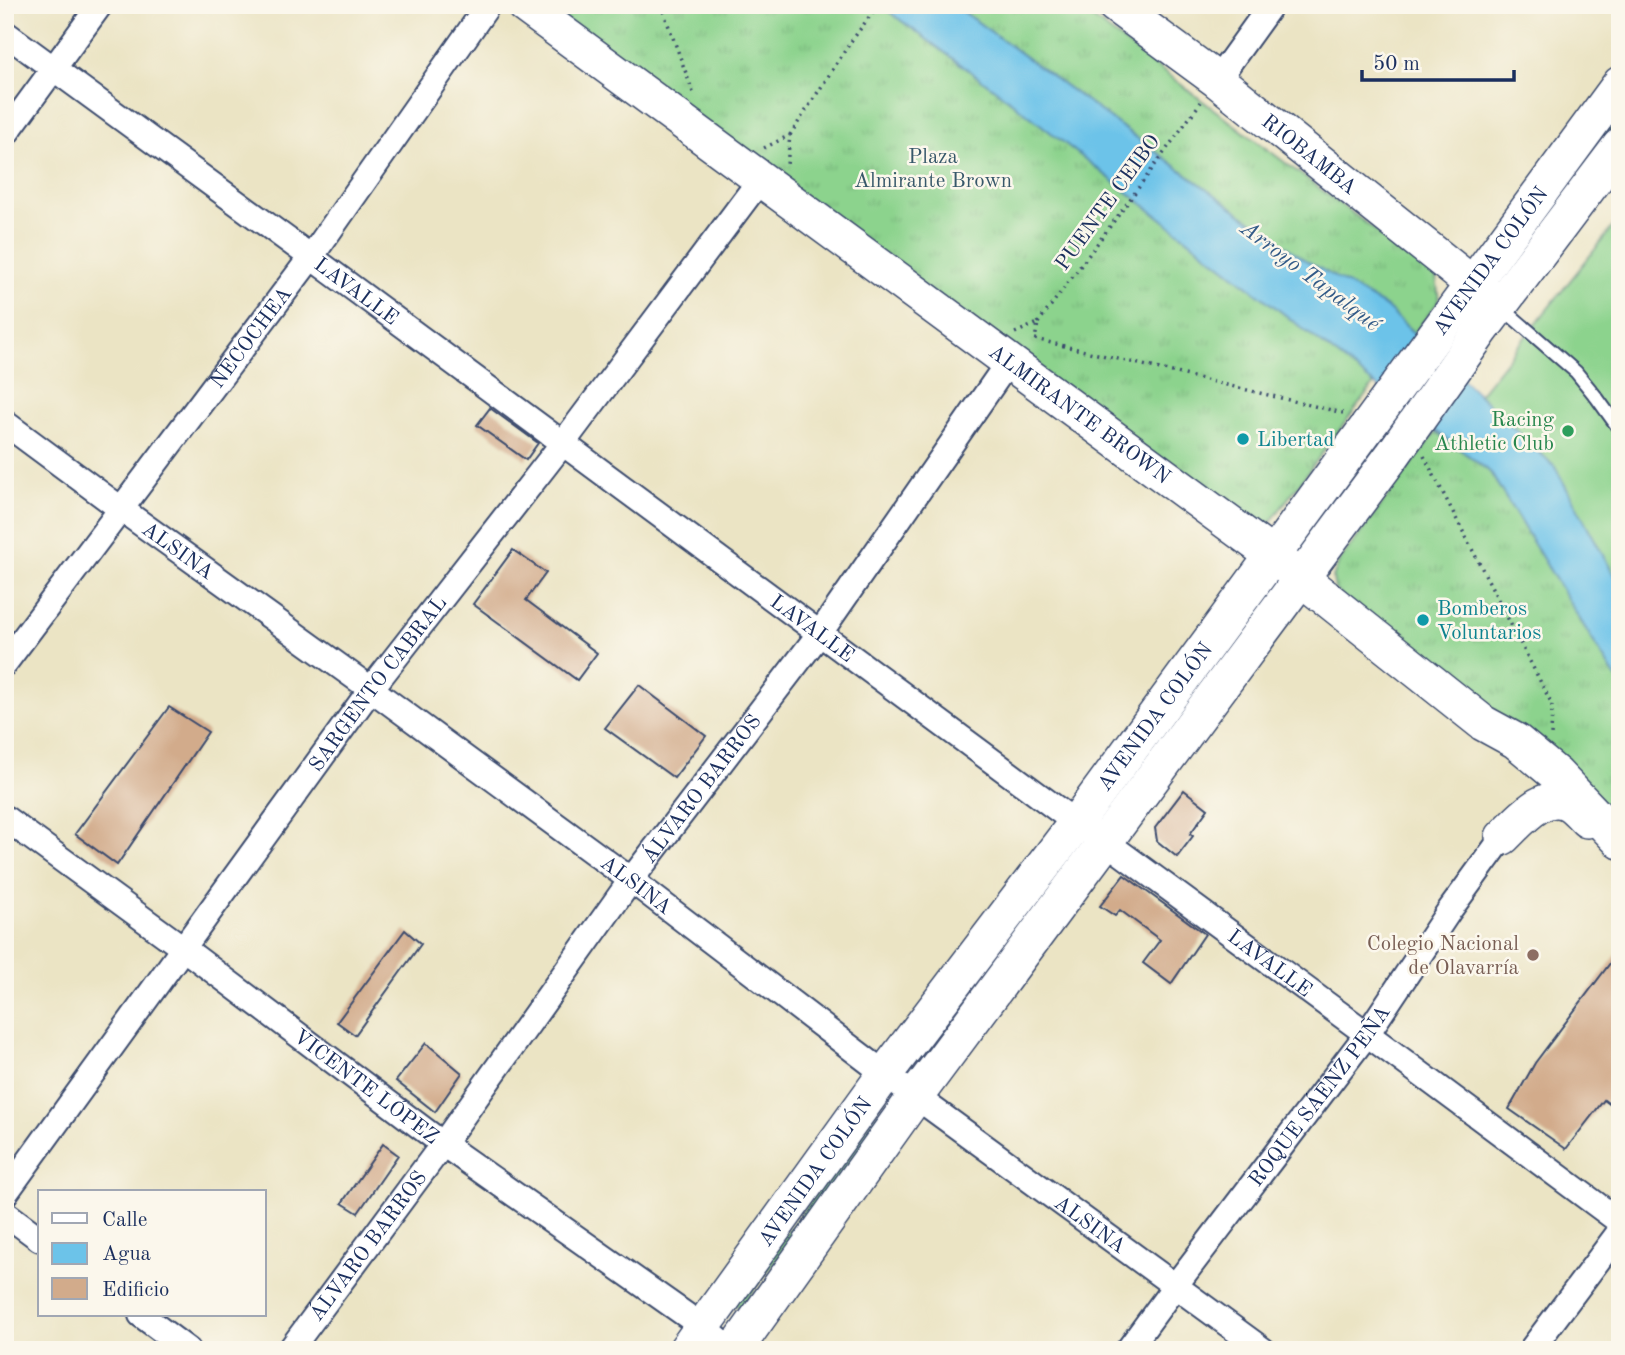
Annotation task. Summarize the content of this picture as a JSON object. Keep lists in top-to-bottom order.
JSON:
{
  "streets": {
    "main road": ["RIOBAMBA", "AVENIDA COLÓN", "ALMIRANTE BROWN"],
    "street": [
      "LAVALLE",
      "NECOCHEA",
      "ALSINA",
      "SARGENTO CABRAL",
      "ÁLVARO BARROS",
      "VICENTE LÓPEZ",
      "ROQUE SÁENZ PEÑA"
    ],
    "path": ["PUENTE CEIBO"]
  },
  "crossings": [
    ["RIOBAMBA", "PUENTE CEIBO"],
    ["RIOBAMBA", "AVENIDA COLÓN"],
    ["AVENIDA COLÓN", "LAVALLE"],
    ["AVENIDA COLÓN", "ALMIRANTE BROWN"],
    ["AVENIDA COLÓN", "ALSINA"],
    ["AVENIDA COLÓN", "VICENTE LÓPEZ"],
    ["LAVALLE", "NECOCHEA"],
    ["LAVALLE", "SARGENTO CABRAL"],
    ["LAVALLE", "ÁLVARO BARROS"],
    ["LAVALLE", "ROQUE SÁENZ PEÑA"],
    ["NECOCHEA", "ALSINA"],
    ["ALMIRANTE BROWN", "SARGENTO CABRAL"],
    ["ALMIRANTE BROWN", "ÁLVARO BARROS"],
    ["ALSINA", "SARGENTO CABRAL"],
    ["ALSINA", "ÁLVARO BARROS"],
    ["ALSINA", "ROQUE SÁENZ PEÑA"],
    ["SARGENTO CABRAL", "VICENTE LÓPEZ"],
    ["ÁLVARO BARROS", "VICENTE LÓPEZ"]
  ],
  "water": ["Arroyo Tapalqué"],
  "parks": ["Plaza Almirante Brown"],
  "places": [
    "Racing Athletic Club",
    "Libertad",
    "Bomberos Voluntarios",
    "Colegio Nacional de Olavarría"
  ],
  "legend": ["Calle", "Agua", "Edificio"],
  "scale_bar": "50 m"
}
